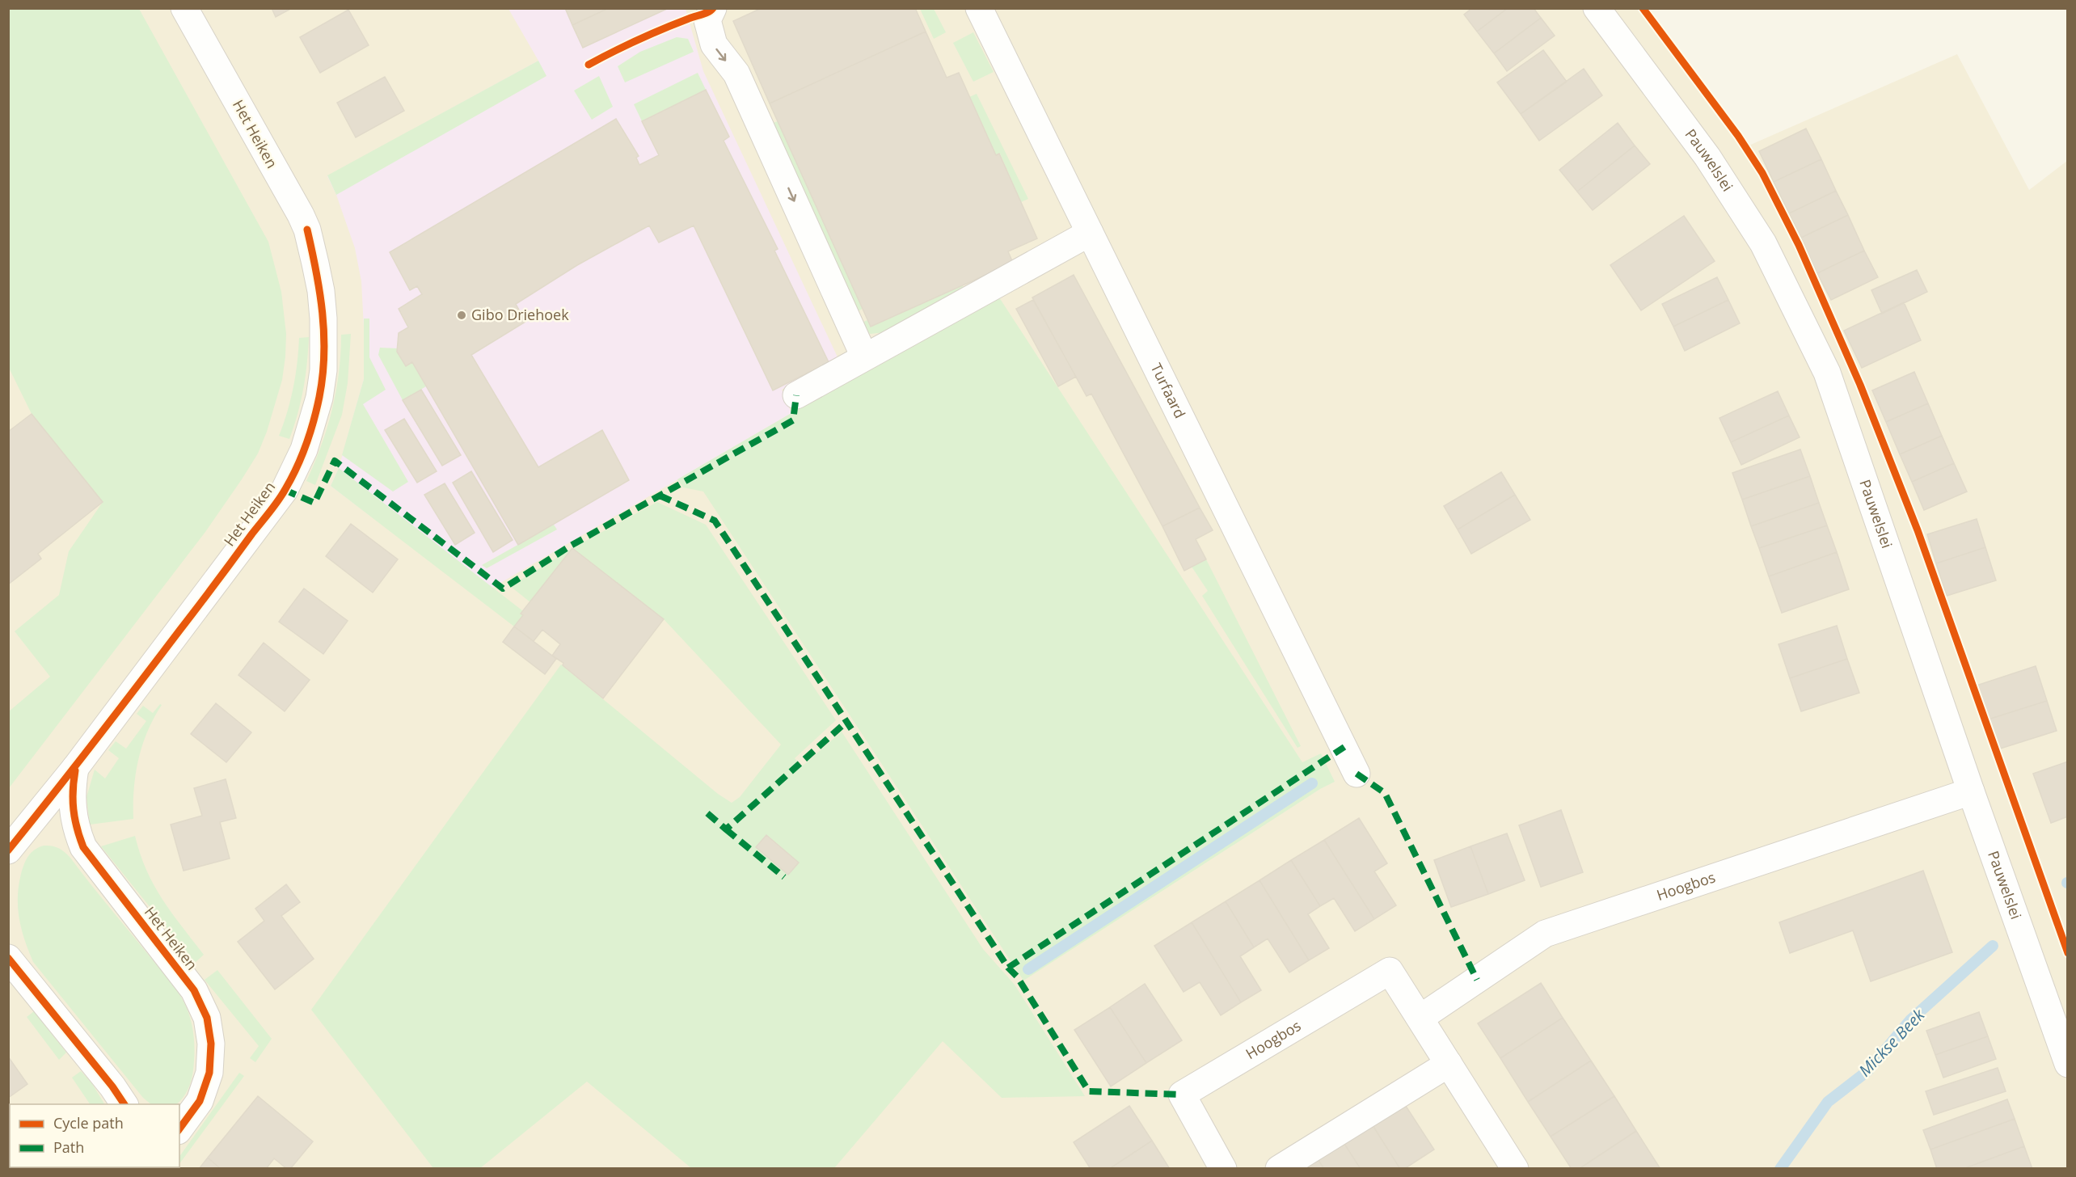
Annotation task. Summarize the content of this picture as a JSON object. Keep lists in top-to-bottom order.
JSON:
{
  "streets": {
    "street": [
      "Het Heiken",
      "Pauwelslei",
      "Turfaard",
      "Hoogbos"
    ]
  },
  "crossings": [
    ["Pauwelslei", "Hoogbos"]
  ],
  "water": ["Mickse Beek"],
  "places": ["Gibo Driehoek"],
  "legend": ["Cycle path", "Path"]
}
